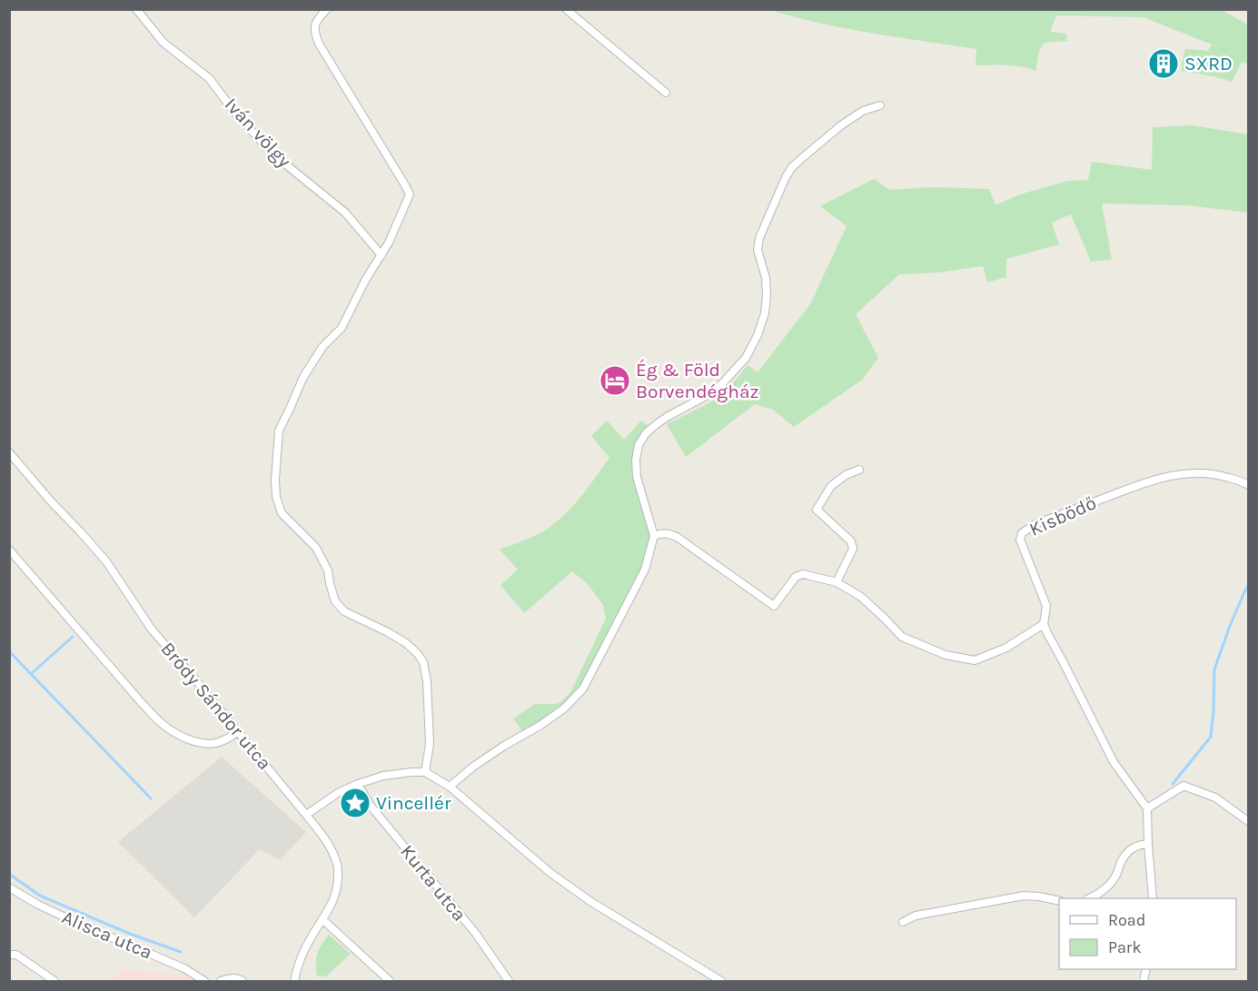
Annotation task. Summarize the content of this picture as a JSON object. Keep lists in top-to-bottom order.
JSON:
{
  "streets": {
    "street": [
      "Iván völgy",
      "Kisbödő",
      "Bródy Sándor utca",
      "Kurta utca",
      "Alisca utca"
    ]
  },
  "places": {
    "building": ["SXRD"],
    "hotel": ["Ég & Föld Borvendégház"],
    "place": ["Vincellér"]
  },
  "legend": ["Road", "Park"]
}
